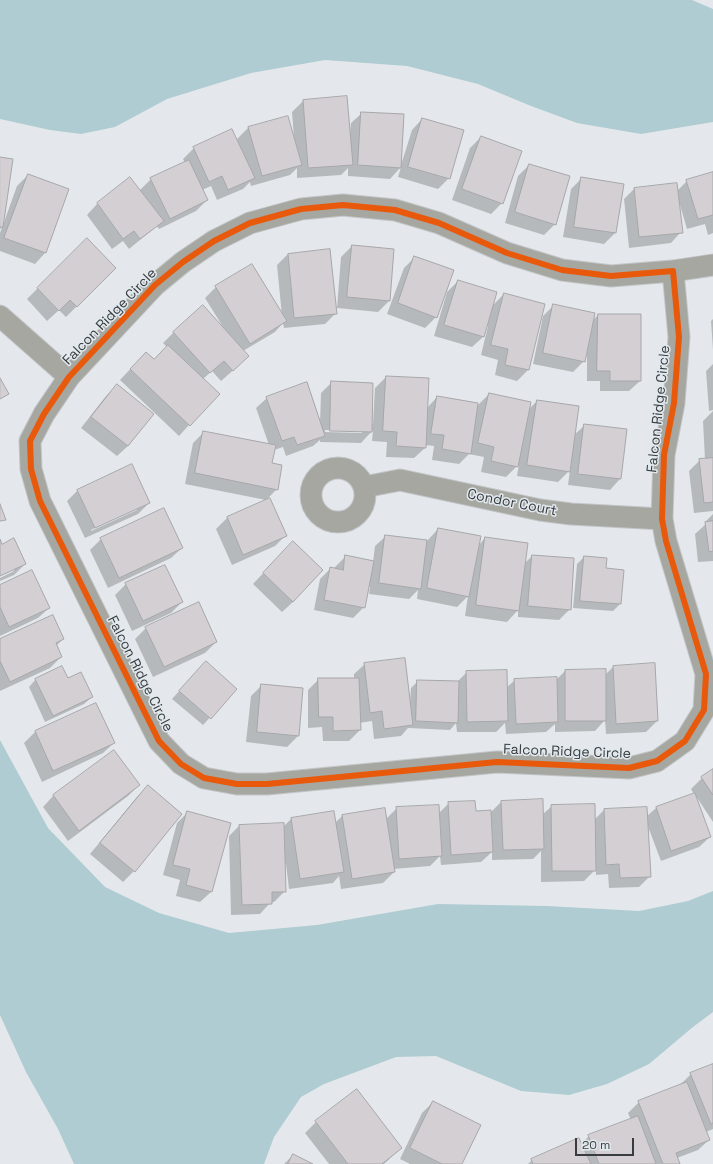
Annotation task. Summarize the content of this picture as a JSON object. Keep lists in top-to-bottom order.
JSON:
{
  "streets": {
    "street": ["Falcon Ridge Circle", "Condor Court"]
  },
  "crossings": [
    ["Falcon Ridge Circle", "Condor Court"]
  ],
  "scale_bar": "20 m"
}
